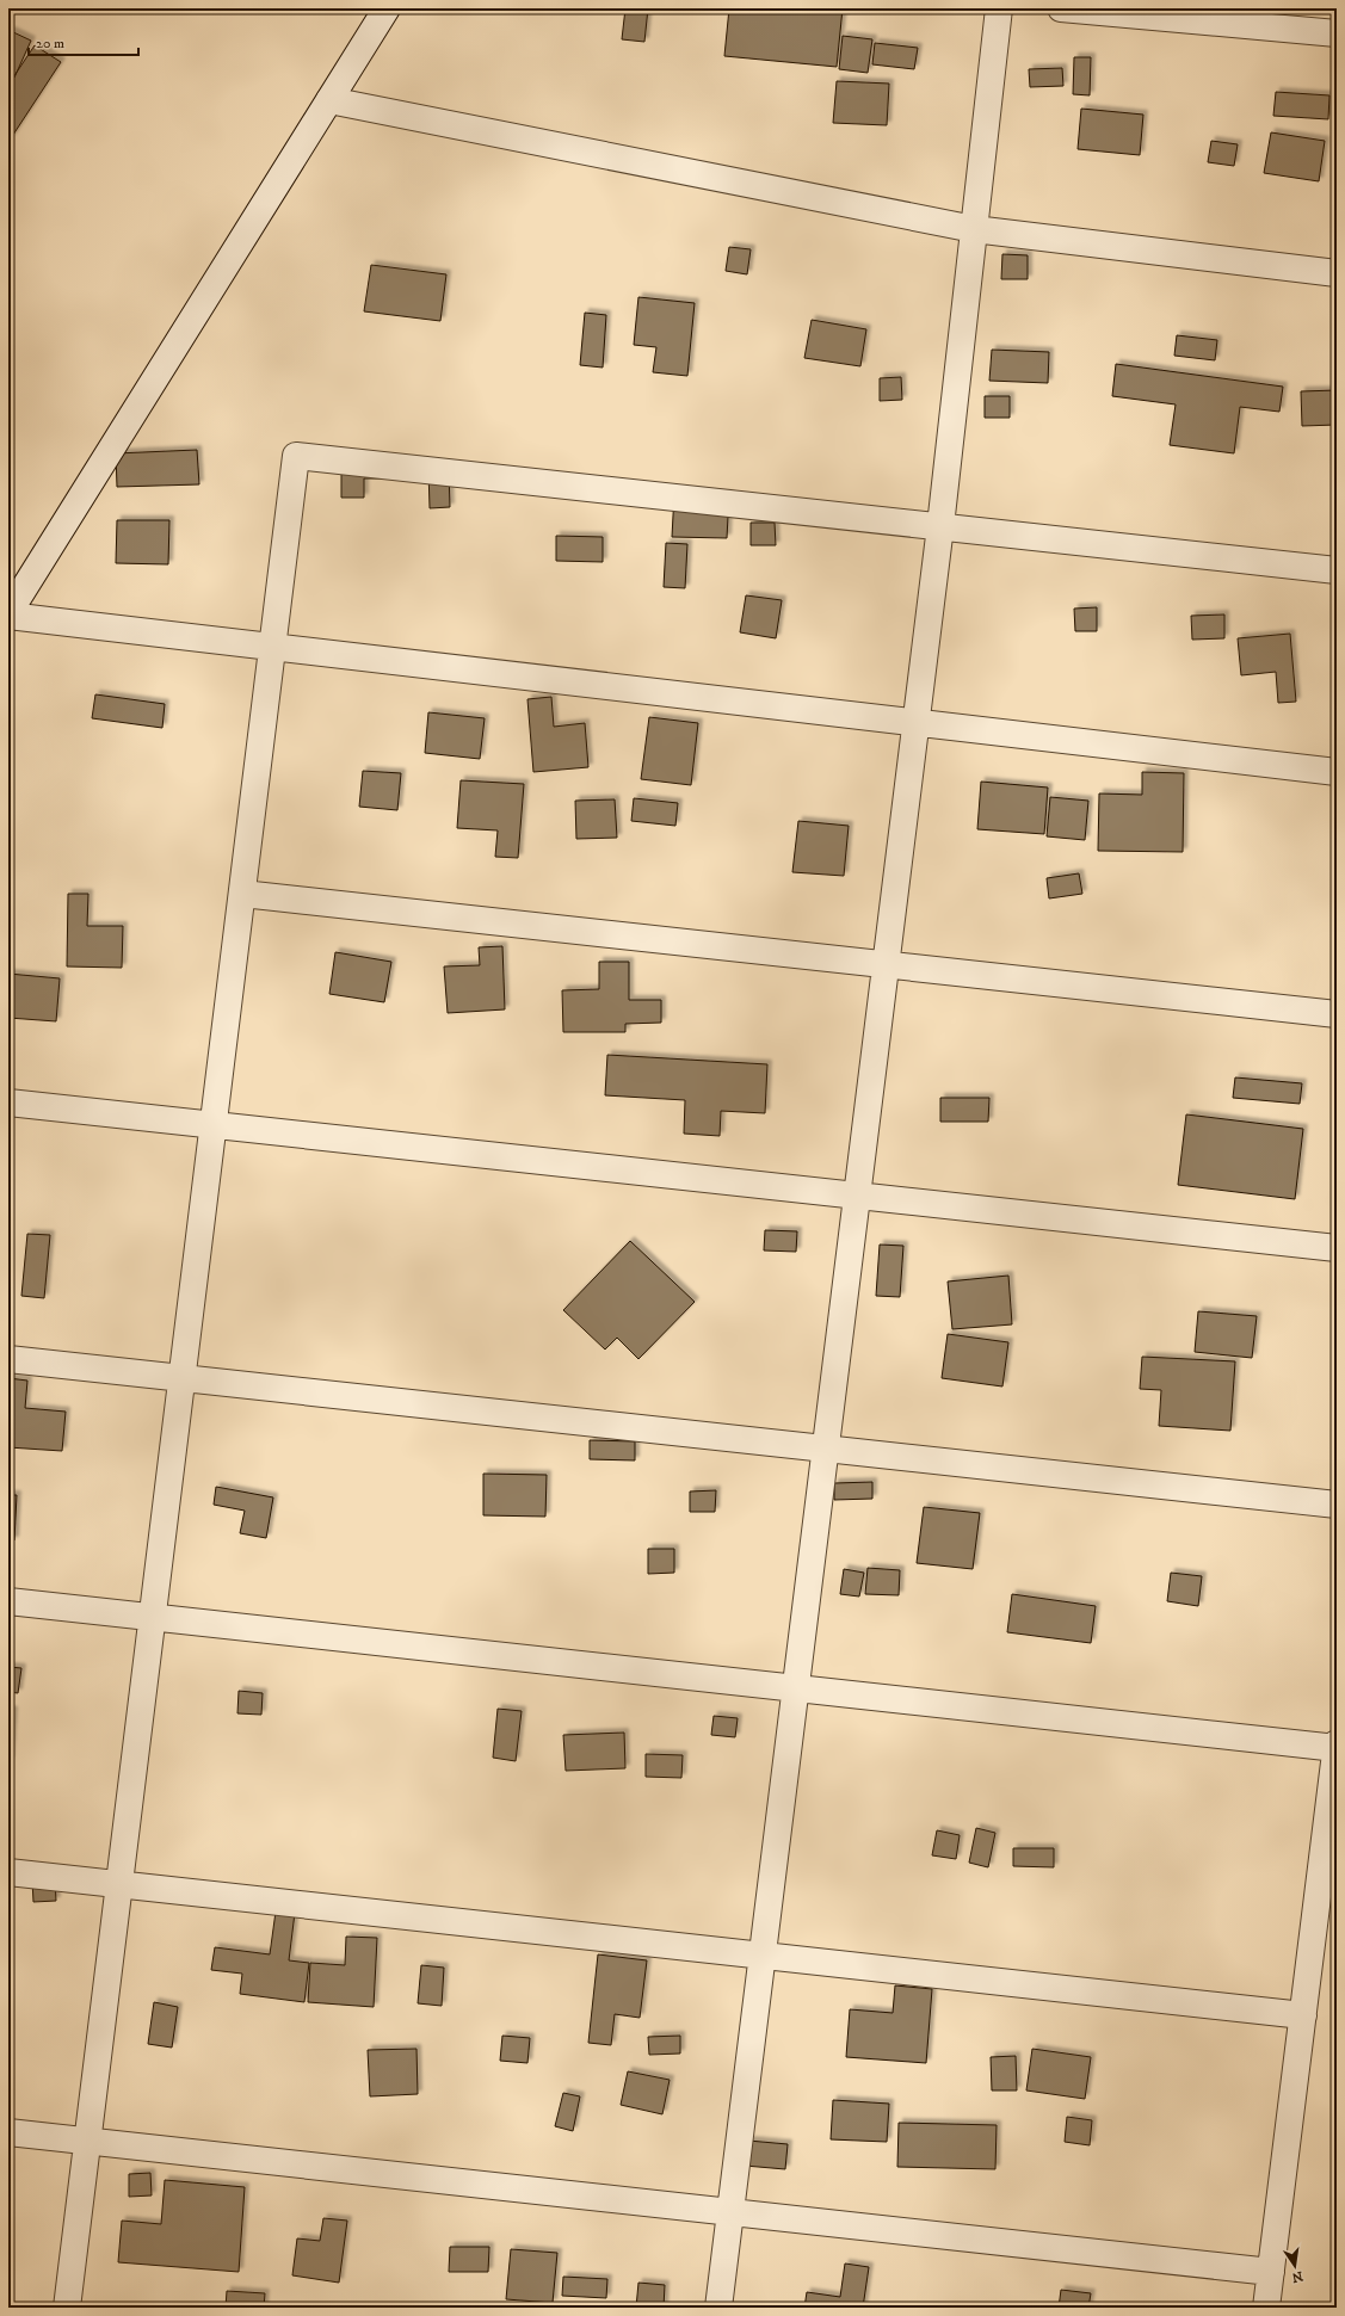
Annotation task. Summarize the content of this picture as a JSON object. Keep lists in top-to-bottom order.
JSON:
{
  "scale_bar": "20 m",
  "north": "bottom"
}
